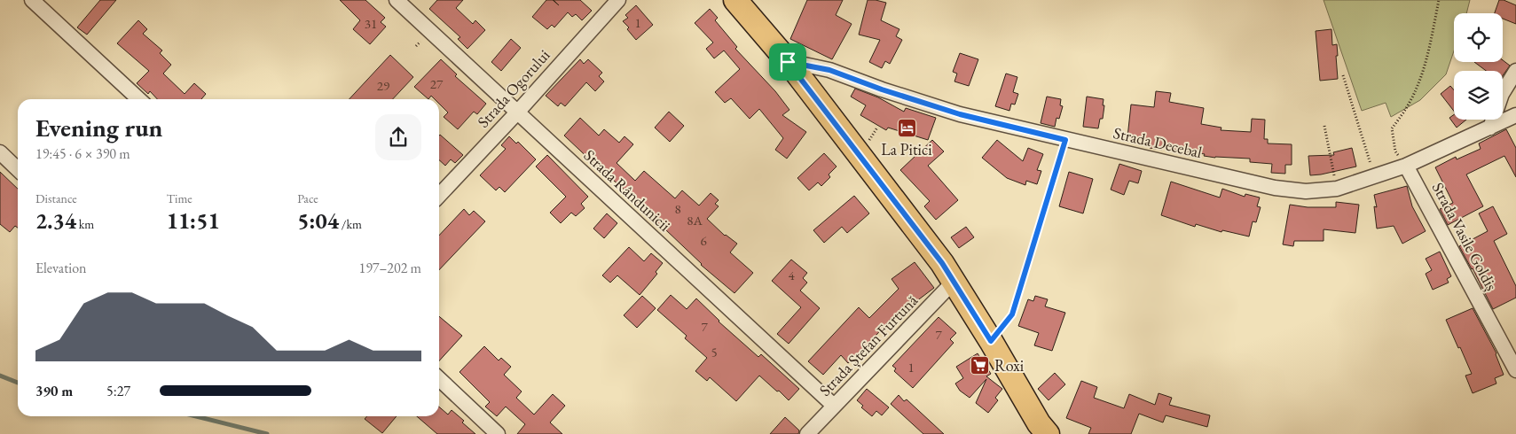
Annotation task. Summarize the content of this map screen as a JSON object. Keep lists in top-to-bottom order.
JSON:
{
  "streets": {
    "street": [
      "Strada Ogorului",
      "Strada Decebal",
      "Strada Rândunicii",
      "Strada Vasile Goldiș",
      "Strada Ștefan Furtună"
    ]
  },
  "crossings": [
    ["Strada Ogorului", "Strada Rândunicii"],
    ["Strada Decebal", "Strada Vasile Goldiș"],
    ["Strada Rândunicii", "Strada Ștefan Furtună"]
  ],
  "places": {
    "hotel": ["La Pitici"],
    "supermarket": ["Roxi"]
  },
  "house_numbers": [
    "1",
    "31",
    "27",
    "29",
    "8",
    "8A",
    "6",
    "4",
    "7",
    "7",
    "5",
    "1"
  ],
  "page": {
    "heading": ["Evening run", "19:45 · 6 × 390 m"],
    "stats": [
      ["Distance", "2.34 km"],
      ["Time", "11:51"],
      ["Pace", "5:04 /km"]
    ],
    "chart": ["Elevation", "197–202 m"],
    "list": [
      {
        "name": "390 m",
        "note": "5:27"
      }
    ]
  }
}
